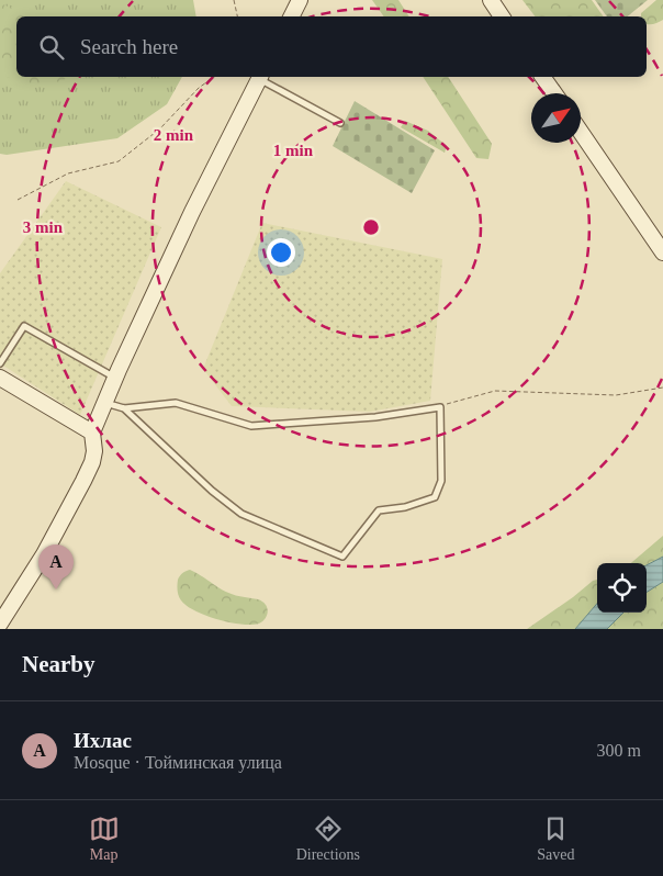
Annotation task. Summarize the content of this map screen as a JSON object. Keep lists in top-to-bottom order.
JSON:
{
  "north": "top right",
  "page": {
    "search": "Search here",
    "pins": "A",
    "heading": "Nearby",
    "list": [
      {
        "mark": "A",
        "name": "Ихлас",
        "note": "Mosque · Тойминская улица",
        "value": "300 m"
      }
    ],
    "nav": ["Map", "Directions", "Saved"]
  },
  "rings": ["2 min", "1 min", "3 min"]
}
